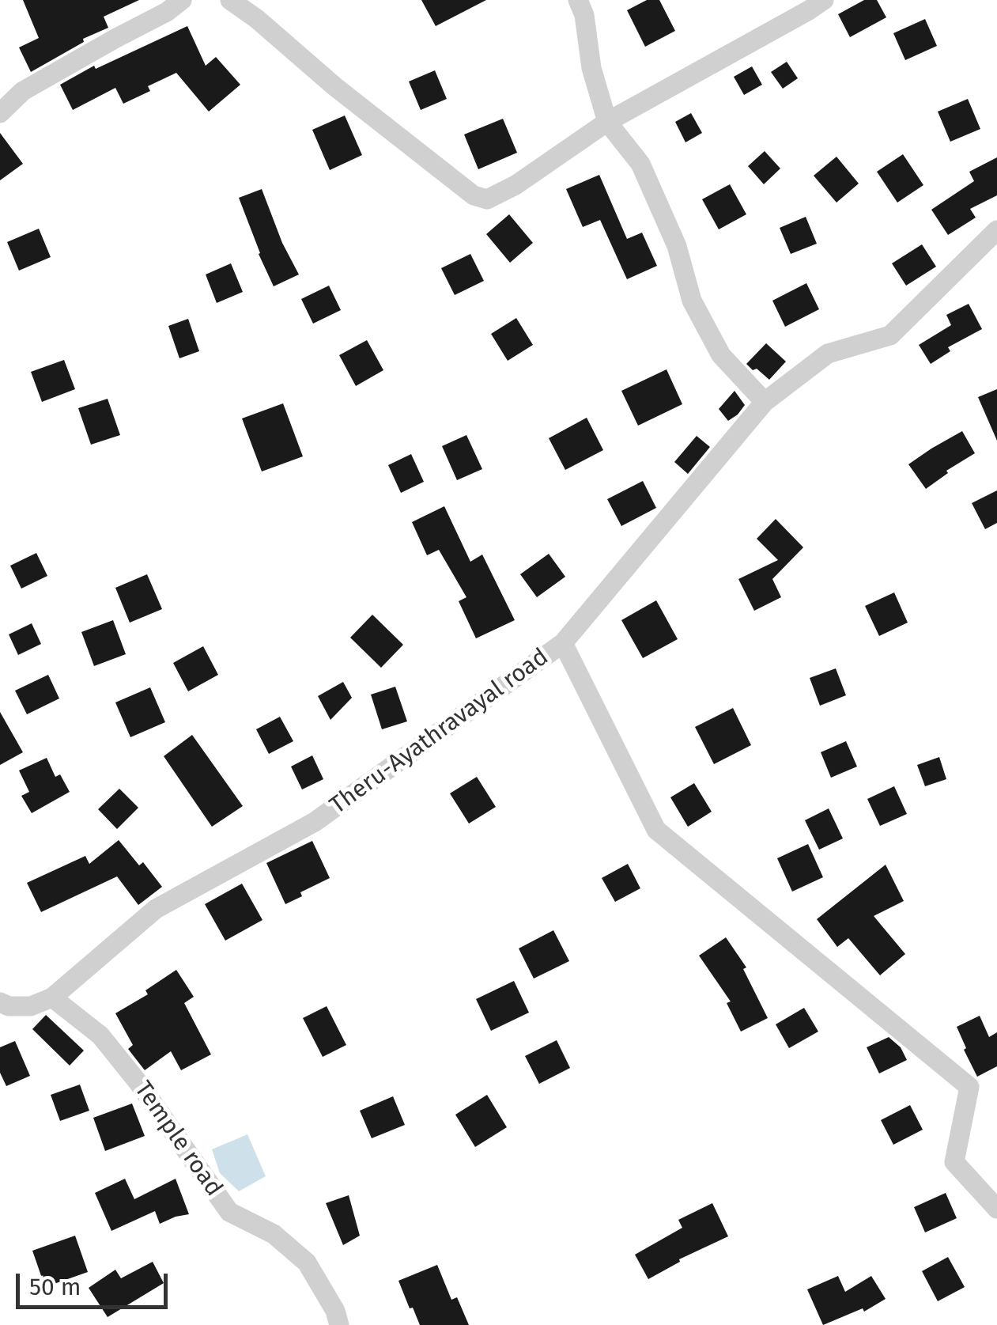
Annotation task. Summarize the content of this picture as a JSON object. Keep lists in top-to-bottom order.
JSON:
{
  "streets": {
    "street": ["Theru-Ayathravayal road", "Temple road"]
  },
  "crossings": [
    ["Theru-Ayathravayal road", "Temple road"]
  ],
  "scale_bar": "50 m"
}
